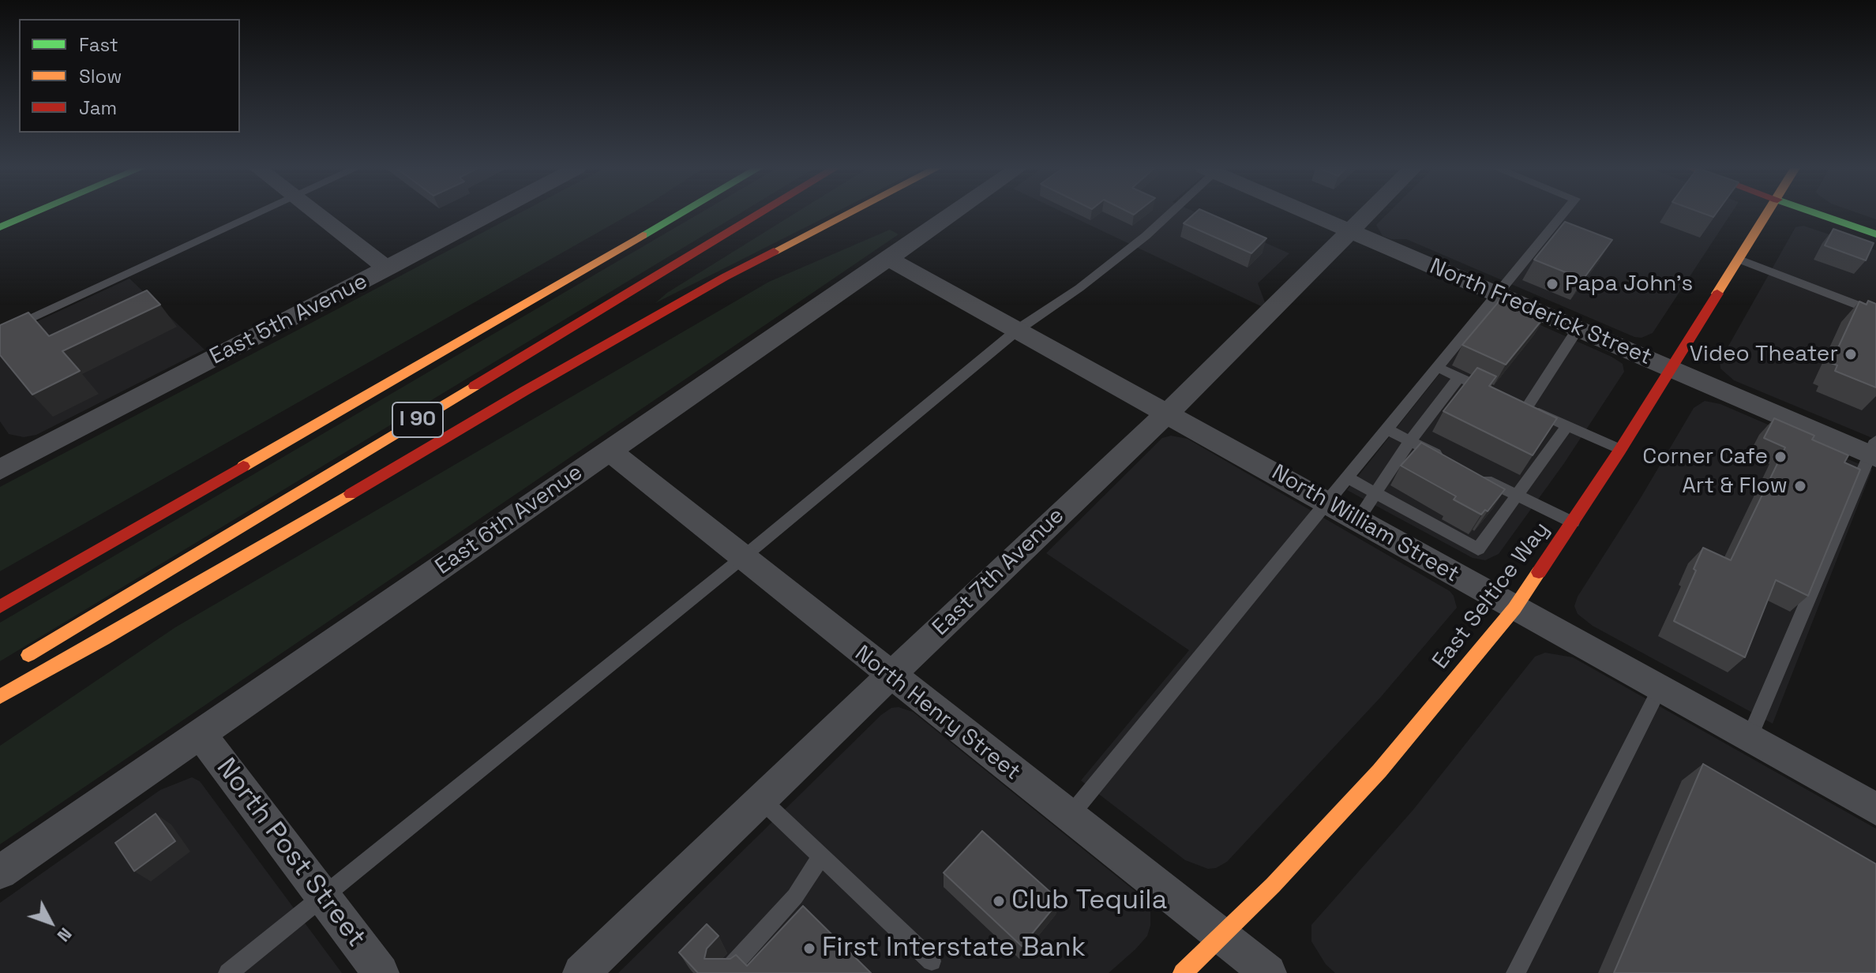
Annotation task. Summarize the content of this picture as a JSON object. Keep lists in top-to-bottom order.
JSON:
{
  "streets": {
    "main road": ["I 90", "East Seltice Way"],
    "street": [
      "North Frederick Street",
      "East 5th Avenue",
      "East 6th Avenue",
      "North William Street",
      "East 7th Avenue",
      "North Henry Street",
      "North Post Street"
    ]
  },
  "crossings": [
    ["North Frederick Street", "East 7th Avenue"],
    ["North Frederick Street", "East Seltice Way"],
    ["East 6th Avenue", "North William Street"],
    ["East 6th Avenue", "North Henry Street"],
    ["East 6th Avenue", "North Post Street"],
    ["North William Street", "East 7th Avenue"],
    ["North William Street", "East Seltice Way"],
    ["East 7th Avenue", "North Henry Street"],
    ["East Seltice Way", "North Henry Street"]
  ],
  "places": [
    "Papa John's",
    "Video Theater",
    "Corner Cafe",
    "Art & Flow",
    "Club Tequila",
    "First Interstate Bank"
  ],
  "legend": ["Fast", "Slow", "Jam"],
  "north": "bottom right"
}
